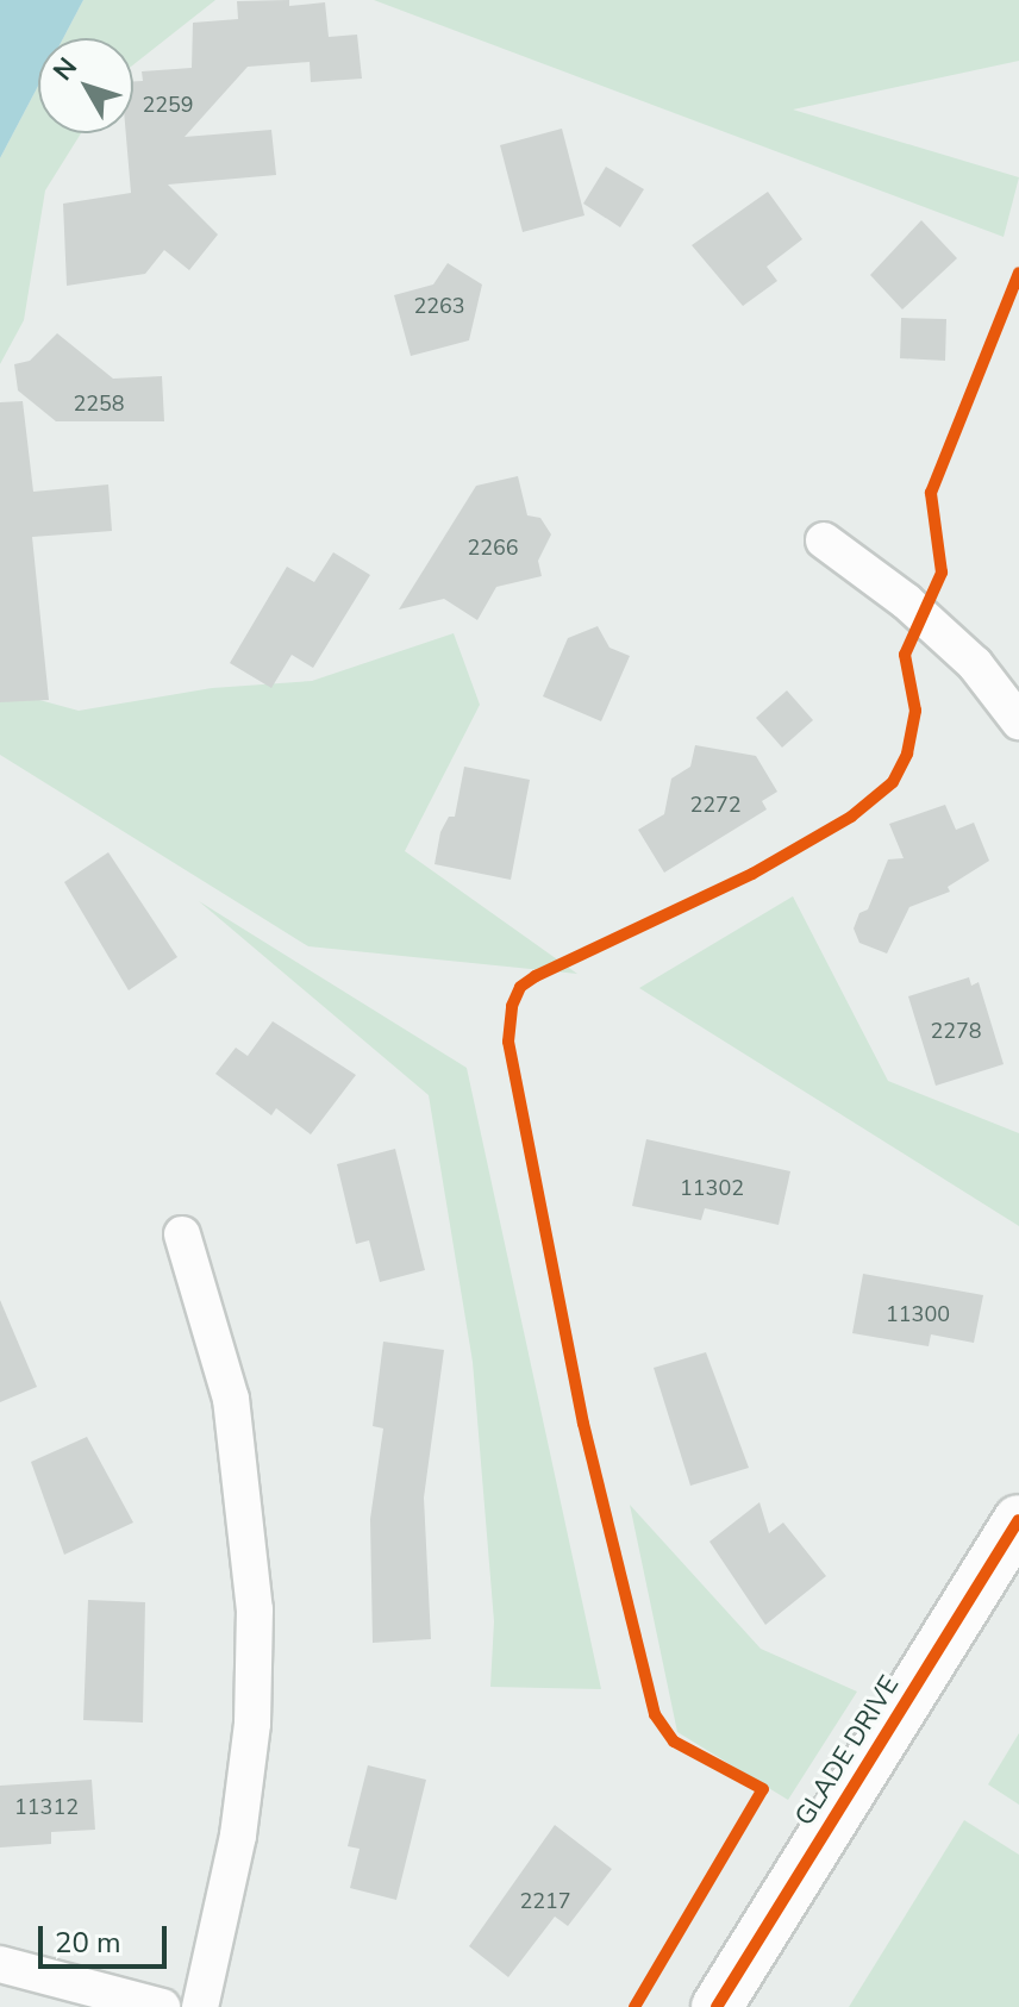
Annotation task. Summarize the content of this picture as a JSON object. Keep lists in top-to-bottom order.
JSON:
{
  "streets": {
    "street": ["GLADE DRIVE"]
  },
  "house_numbers": [
    "2259",
    "2263",
    "2258",
    "2266",
    "2272",
    "2278",
    "11302",
    "11300",
    "11312",
    "2217"
  ],
  "scale_bar": "20 m",
  "north": "top left"
}
